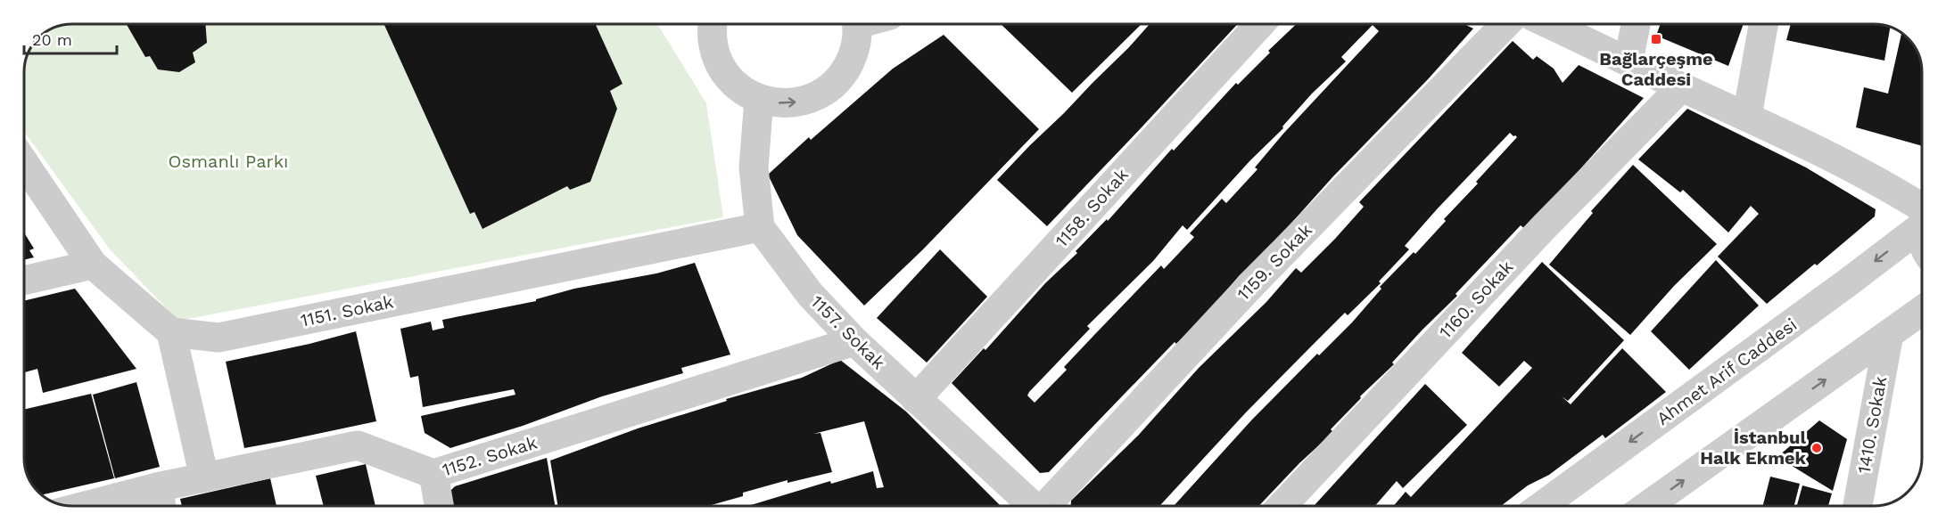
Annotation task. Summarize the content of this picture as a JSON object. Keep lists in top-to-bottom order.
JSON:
{
  "streets": {
    "street": [
      "1158. Sokak",
      "1159. Sokak",
      "1160. Sokak",
      "1151. Sokak",
      "1157. Sokak",
      "Ahmet Arif Caddesi",
      "1410. Sokak",
      "1152. Sokak"
    ]
  },
  "crossings": [
    ["1158. Sokak", "1157. Sokak"],
    ["1151. Sokak", "1157. Sokak"],
    ["1157. Sokak", "1152. Sokak"]
  ],
  "parks": ["Osmanlı Parkı"],
  "places": {
    "transit": ["Bağlarçeşme Caddesi"],
    "other": ["İstanbul Halk Ekmek"]
  },
  "scale_bar": "20 m"
}
